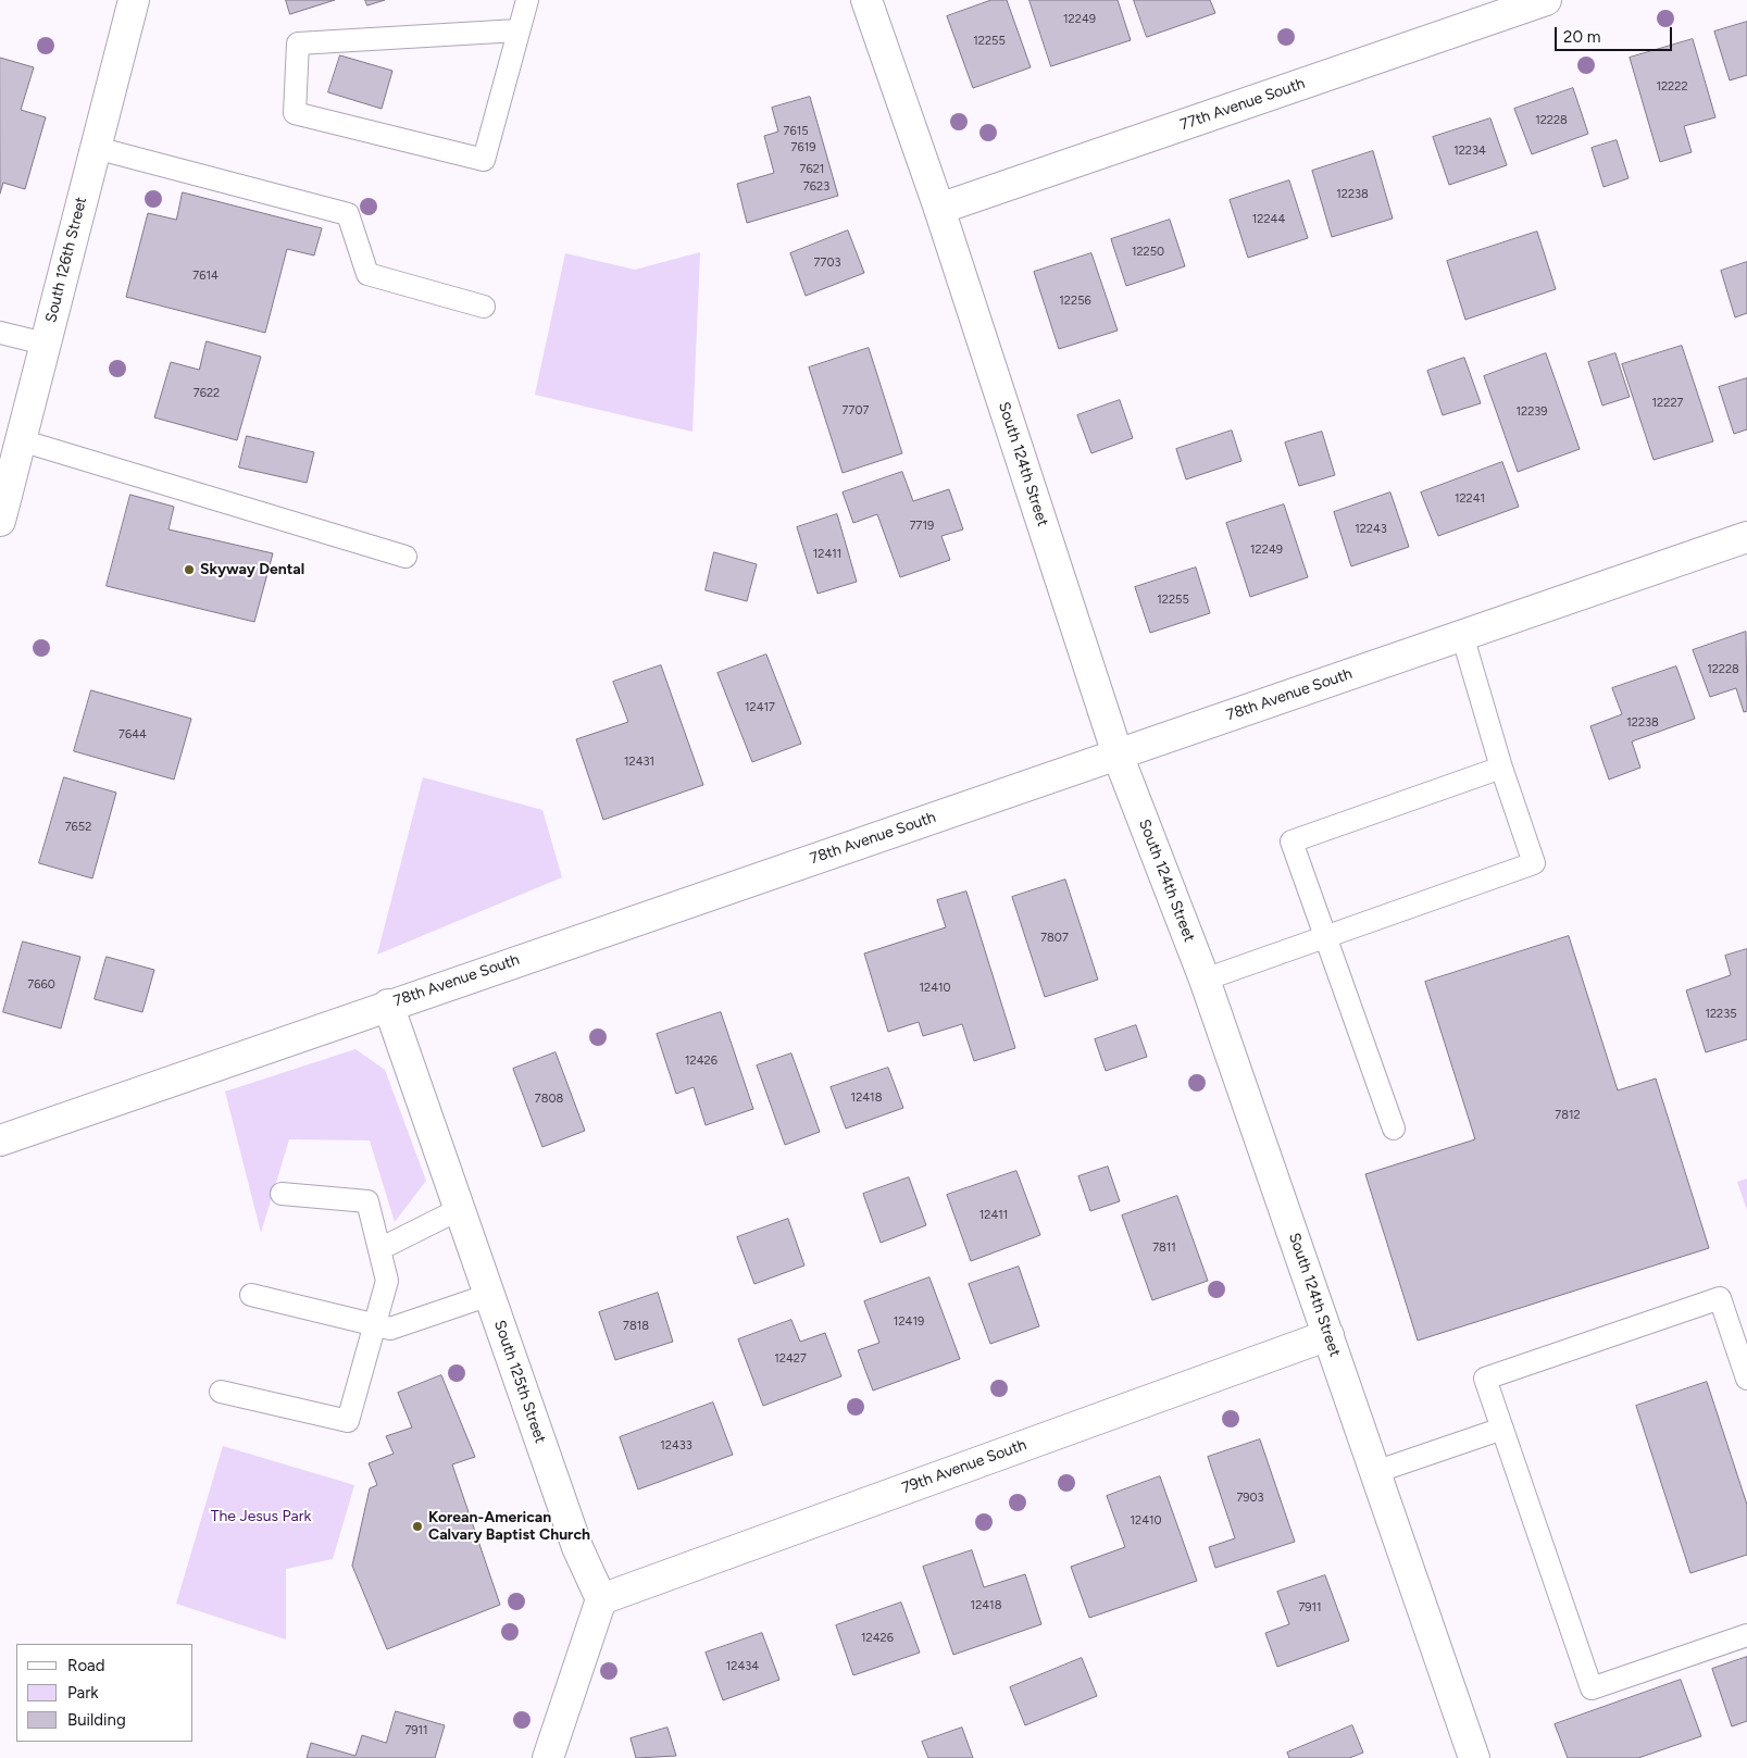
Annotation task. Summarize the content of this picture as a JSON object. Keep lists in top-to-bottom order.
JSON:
{
  "streets": {
    "street": [
      "77th Avenue South",
      "South 126th Street",
      "South 124th Street",
      "78th Avenue South",
      "South 125th Street",
      "79th Avenue South"
    ]
  },
  "crossings": [
    ["77th Avenue South", "South 124th Street"],
    ["South 124th Street", "78th Avenue South"],
    ["South 124th Street", "79th Avenue South"],
    ["78th Avenue South", "South 125th Street"],
    ["South 125th Street", "79th Avenue South"]
  ],
  "parks": ["The Jesus Park"],
  "places": ["Skyway Dental", "Korean-American Calvary Baptist Church"],
  "house_numbers": [
    "12249",
    "12255",
    "12222",
    "12228",
    "7615",
    "7619",
    "12234",
    "7621",
    "7623",
    "12238",
    "12244",
    "12250",
    "7703",
    "7614",
    "12256",
    "7622",
    "12227",
    "7707",
    "12239",
    "12241",
    "7719",
    "12243",
    "12249",
    "12411",
    "12255",
    "12228",
    "12417",
    "12238",
    "7644",
    "12431",
    "7652",
    "7807",
    "7660",
    "12410",
    "12235",
    "12426",
    "12418",
    "7808",
    "7812",
    "12411",
    "7811",
    "12419",
    "7818",
    "12427",
    "12433",
    "7903",
    "12410",
    "12418",
    "7911",
    "12426",
    "12434",
    "7911"
  ],
  "legend": ["Road", "Park", "Building"],
  "scale_bar": "20 m"
}
